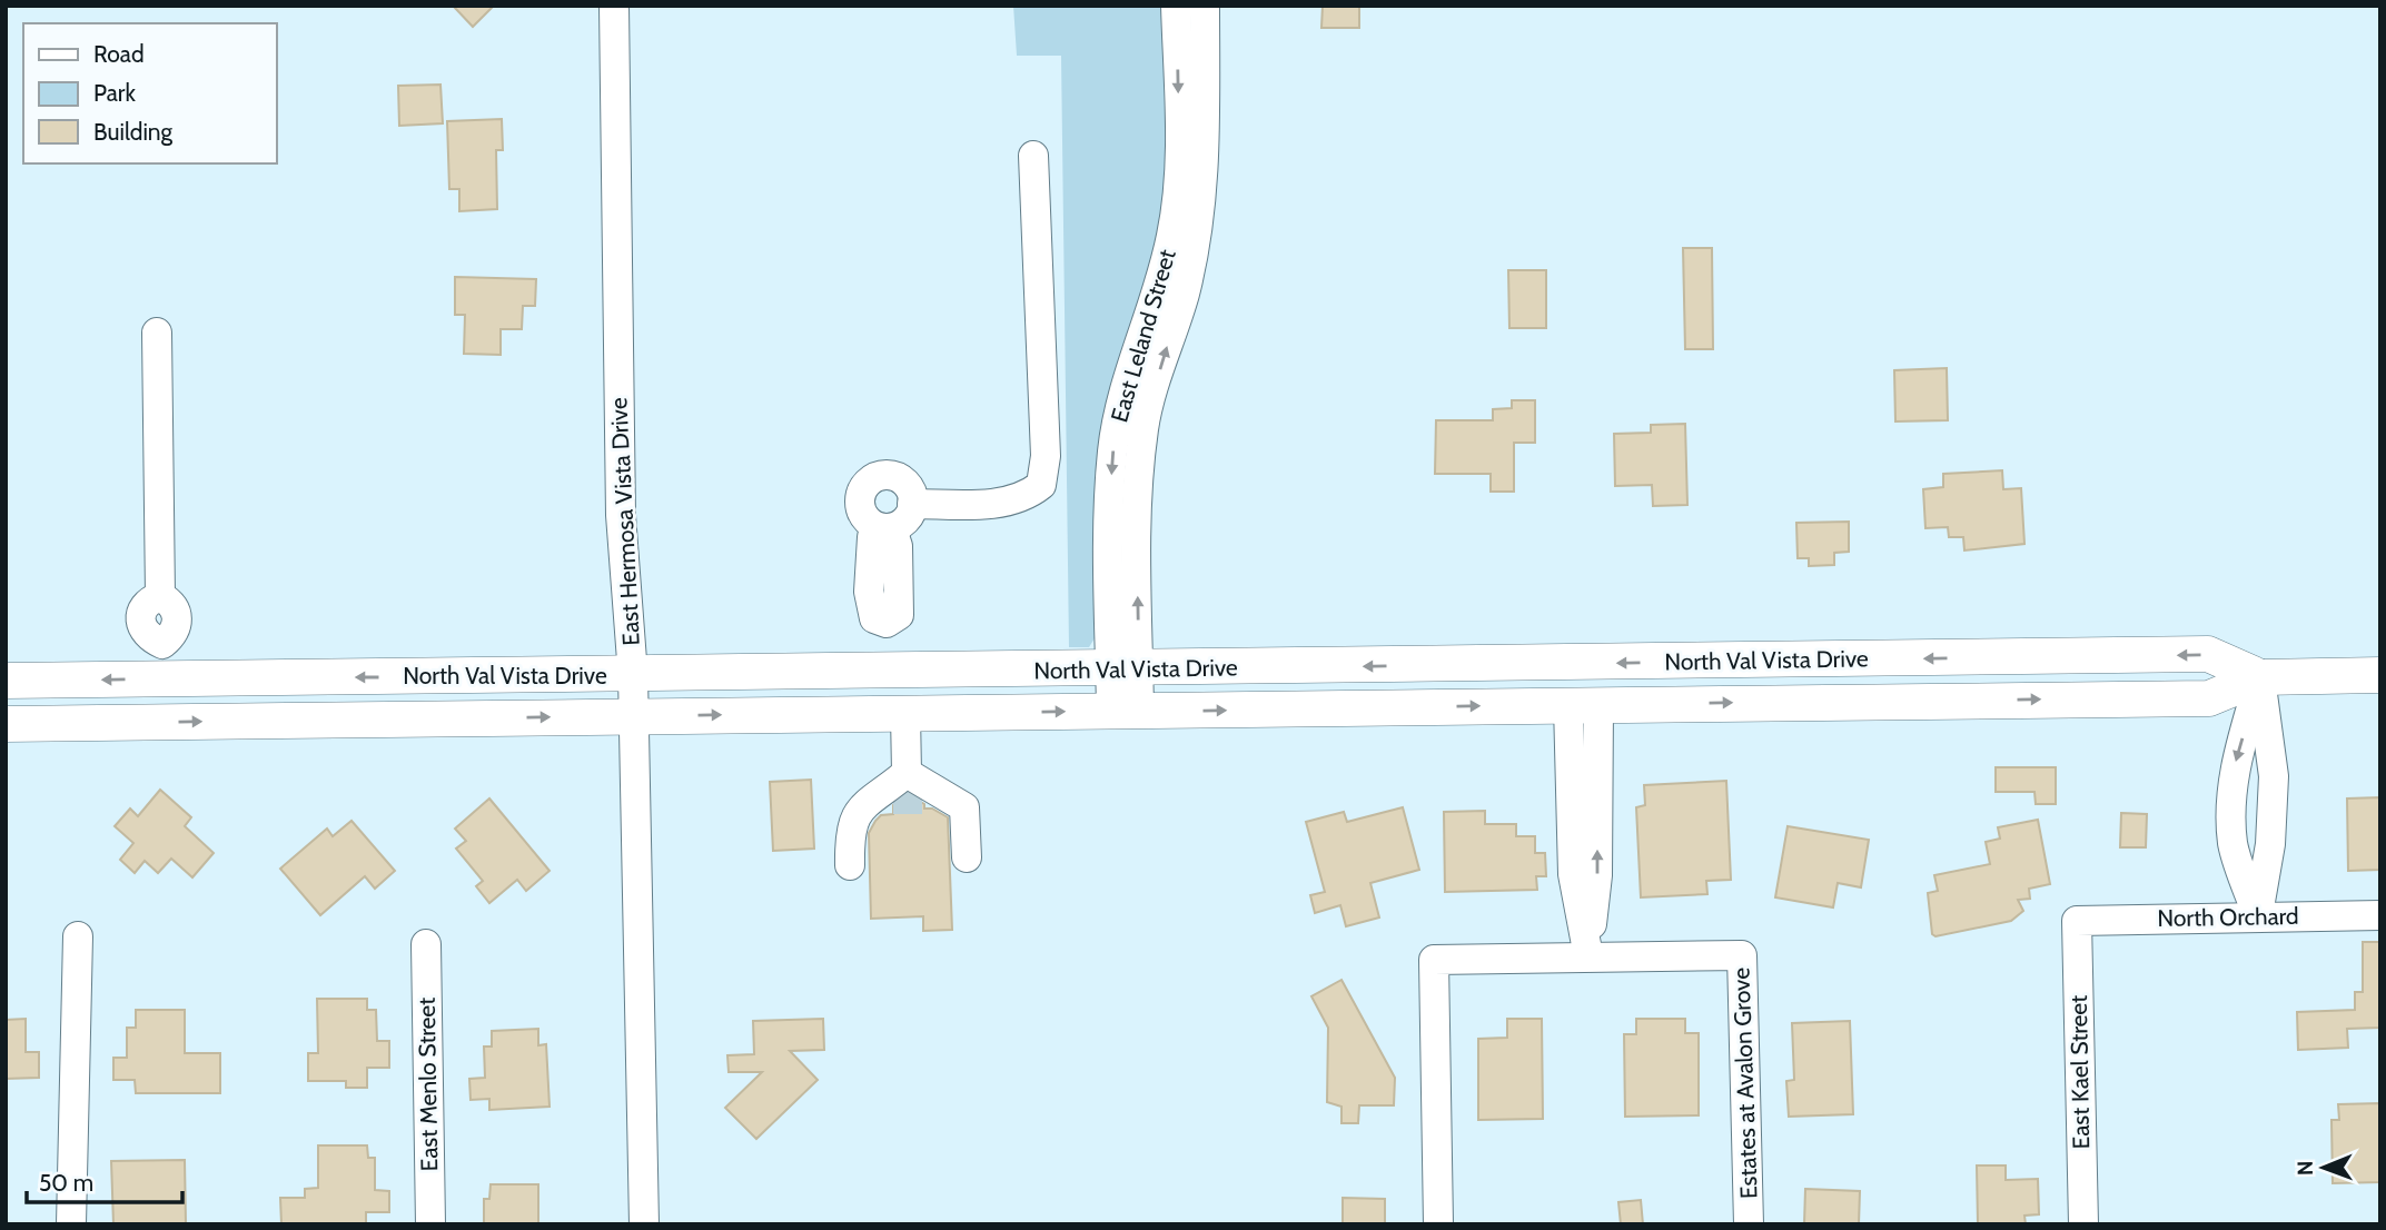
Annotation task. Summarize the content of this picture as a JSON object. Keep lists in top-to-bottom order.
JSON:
{
  "streets": {
    "main road": ["North Val Vista Drive"],
    "street": [
      "East Leland Street",
      "East Hermosa Vista Drive",
      "North Orchard",
      "East Kael Street",
      "Estates at Avalon Grove",
      "East Menlo Street"
    ]
  },
  "crossings": [
    ["East Leland Street", "North Val Vista Drive"],
    ["East Hermosa Vista Drive", "North Val Vista Drive"],
    ["North Orchard", "East Kael Street"]
  ],
  "legend": ["Road", "Park", "Building"],
  "scale_bar": "50 m",
  "north": "left"
}
